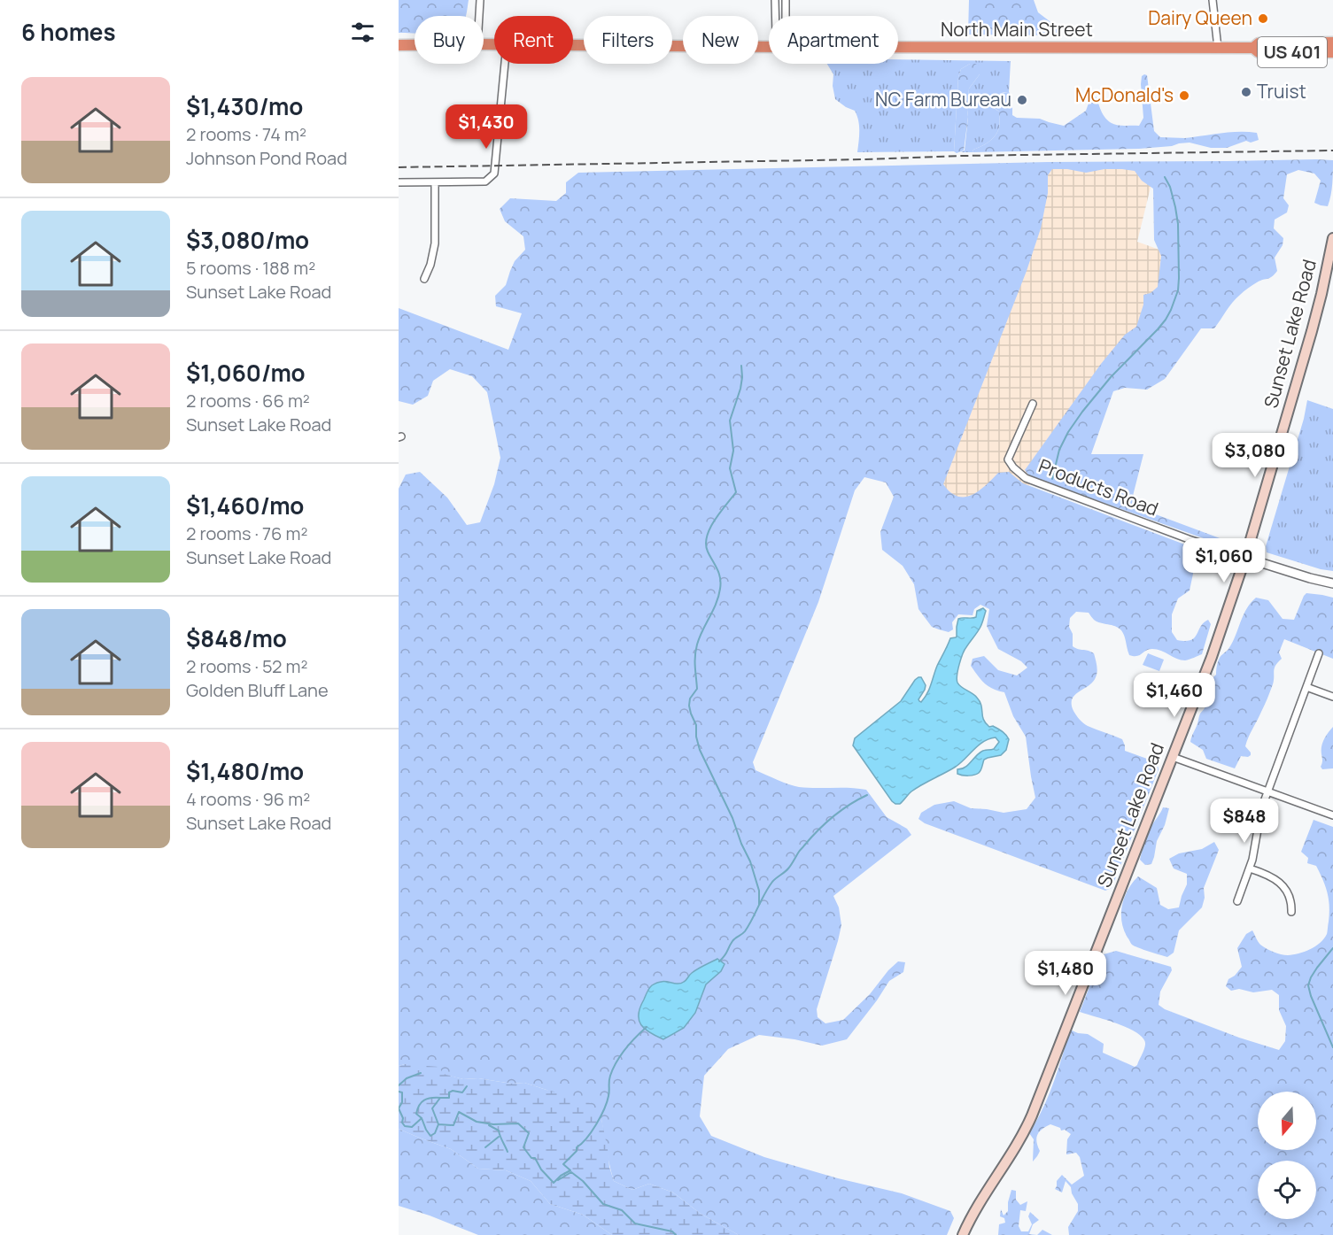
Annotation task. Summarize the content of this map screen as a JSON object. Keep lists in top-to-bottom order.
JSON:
{
  "streets": {
    "highway": ["North Main Street", "US 401"],
    "main road": ["Sunset Lake Road"],
    "street": ["Products Road"]
  },
  "crossings": [
    ["Sunset Lake Road", "Products Road"]
  ],
  "places": [
    "Dairy Queen",
    "Truist",
    "McDonald's",
    "NC Farm Bureau"
  ],
  "north": "bottom",
  "page": {
    "heading": "6 homes",
    "chip": [
      "Buy",
      "Rent",
      "Filters",
      "New",
      "Apartment"
    ],
    "list": [
      {
        "name": "$1,430/mo",
        "note": "2 rooms · 74 m² · Johnson Pond Road"
      },
      {
        "name": "$3,080/mo",
        "note": "5 rooms · 188 m² · Sunset Lake Road"
      },
      {
        "name": "$1,060/mo",
        "note": "2 rooms · 66 m² · Sunset Lake Road"
      },
      {
        "name": "$1,460/mo",
        "note": "2 rooms · 76 m² · Sunset Lake Road"
      },
      {
        "name": "$848/mo",
        "note": "2 rooms · 52 m² · Golden Bluff Lane"
      },
      {
        "name": "$1,480/mo",
        "note": "4 rooms · 96 m² · Sunset Lake Road"
      }
    ],
    "price": [
      "$1,430",
      "$3,080",
      "$1,060",
      "$1,460",
      "$848",
      "$1,480"
    ]
  }
}
